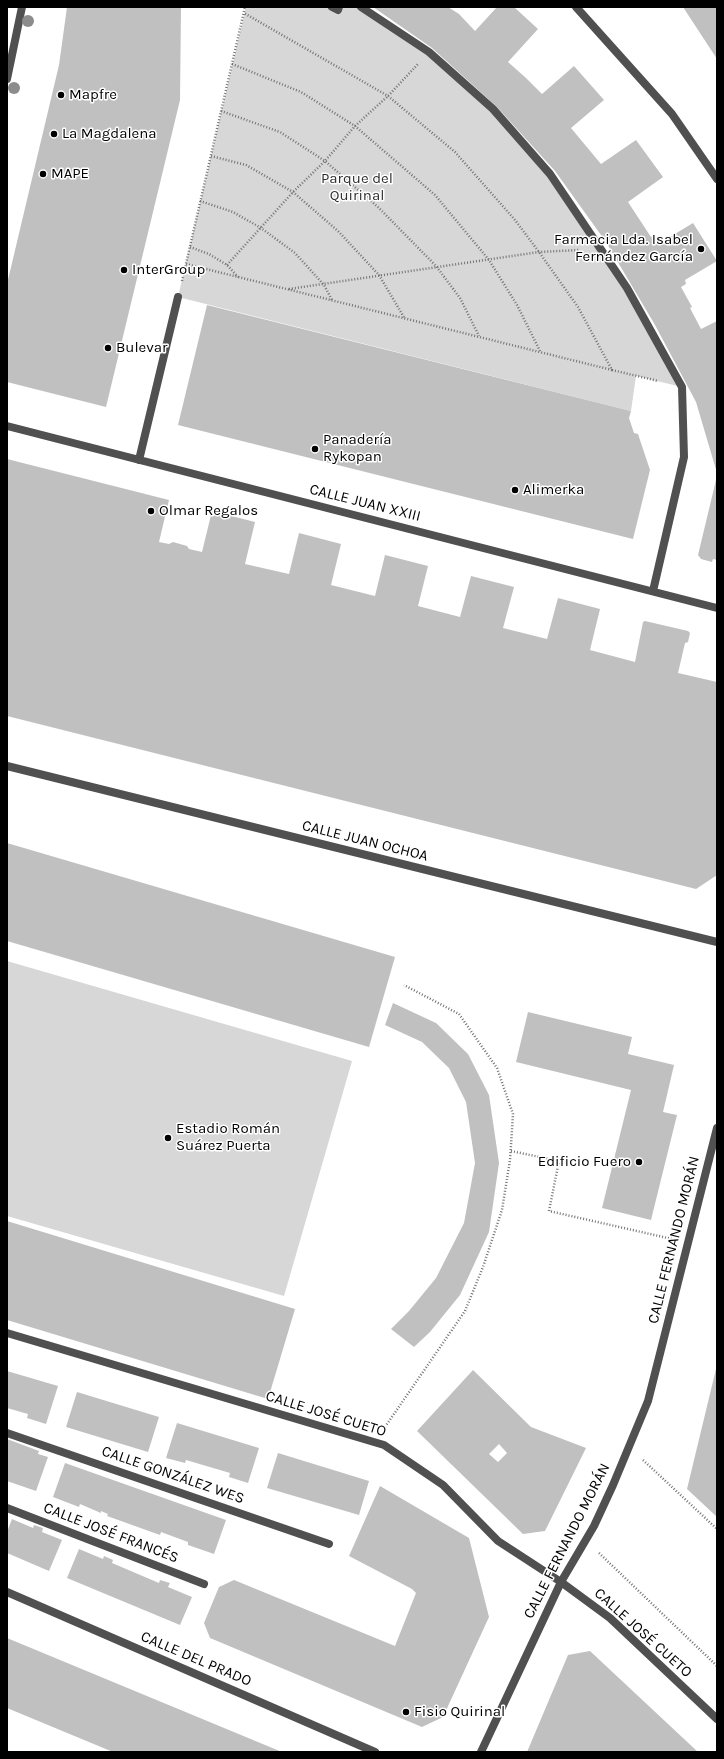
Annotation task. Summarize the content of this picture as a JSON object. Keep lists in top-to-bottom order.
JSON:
{
  "streets": {
    "street": [
      "CALLE JUAN XXIII",
      "CALLE JUAN OCHOA",
      "CALLE FERNANDO MORÁN",
      "CALLE JOSÉ CUETO",
      "CALLE GONZÁLEZ WES",
      "CALLE JOSÉ FRANCÉS",
      "CALLE DEL PRADO"
    ]
  },
  "crossings": [
    ["CALLE FERNANDO MORÁN", "CALLE JOSÉ CUETO"]
  ],
  "parks": ["Parque del Quirinal"],
  "places": [
    "Mapfre",
    "La Magdalena",
    "MAPE",
    "Farmacia Lda. Isabel Fernández García",
    "InterGroup",
    "Bulevar",
    "Panadería Rykopan",
    "Alimerka",
    "Olmar Regalos",
    "Estadio Román Suárez Puerta",
    "Edificio Fuero",
    "Fisio Quirinal"
  ]
}
